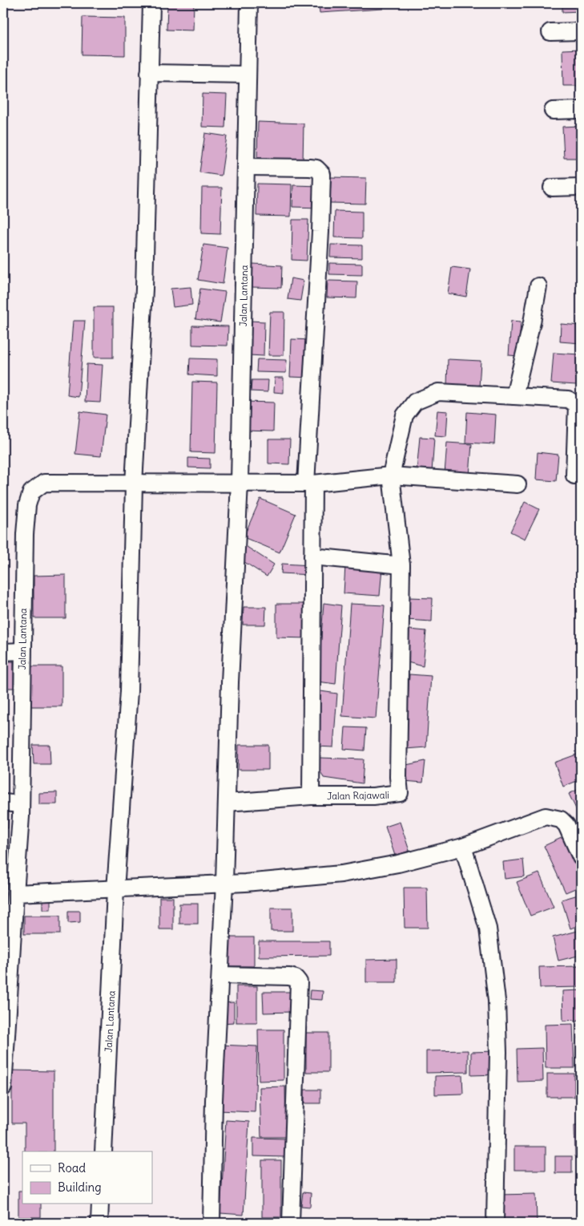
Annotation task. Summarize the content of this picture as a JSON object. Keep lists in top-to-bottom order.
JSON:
{
  "streets": {
    "street": ["Jalan Lantana", "Jalan Rajawali"]
  },
  "legend": ["Road", "Building"]
}
